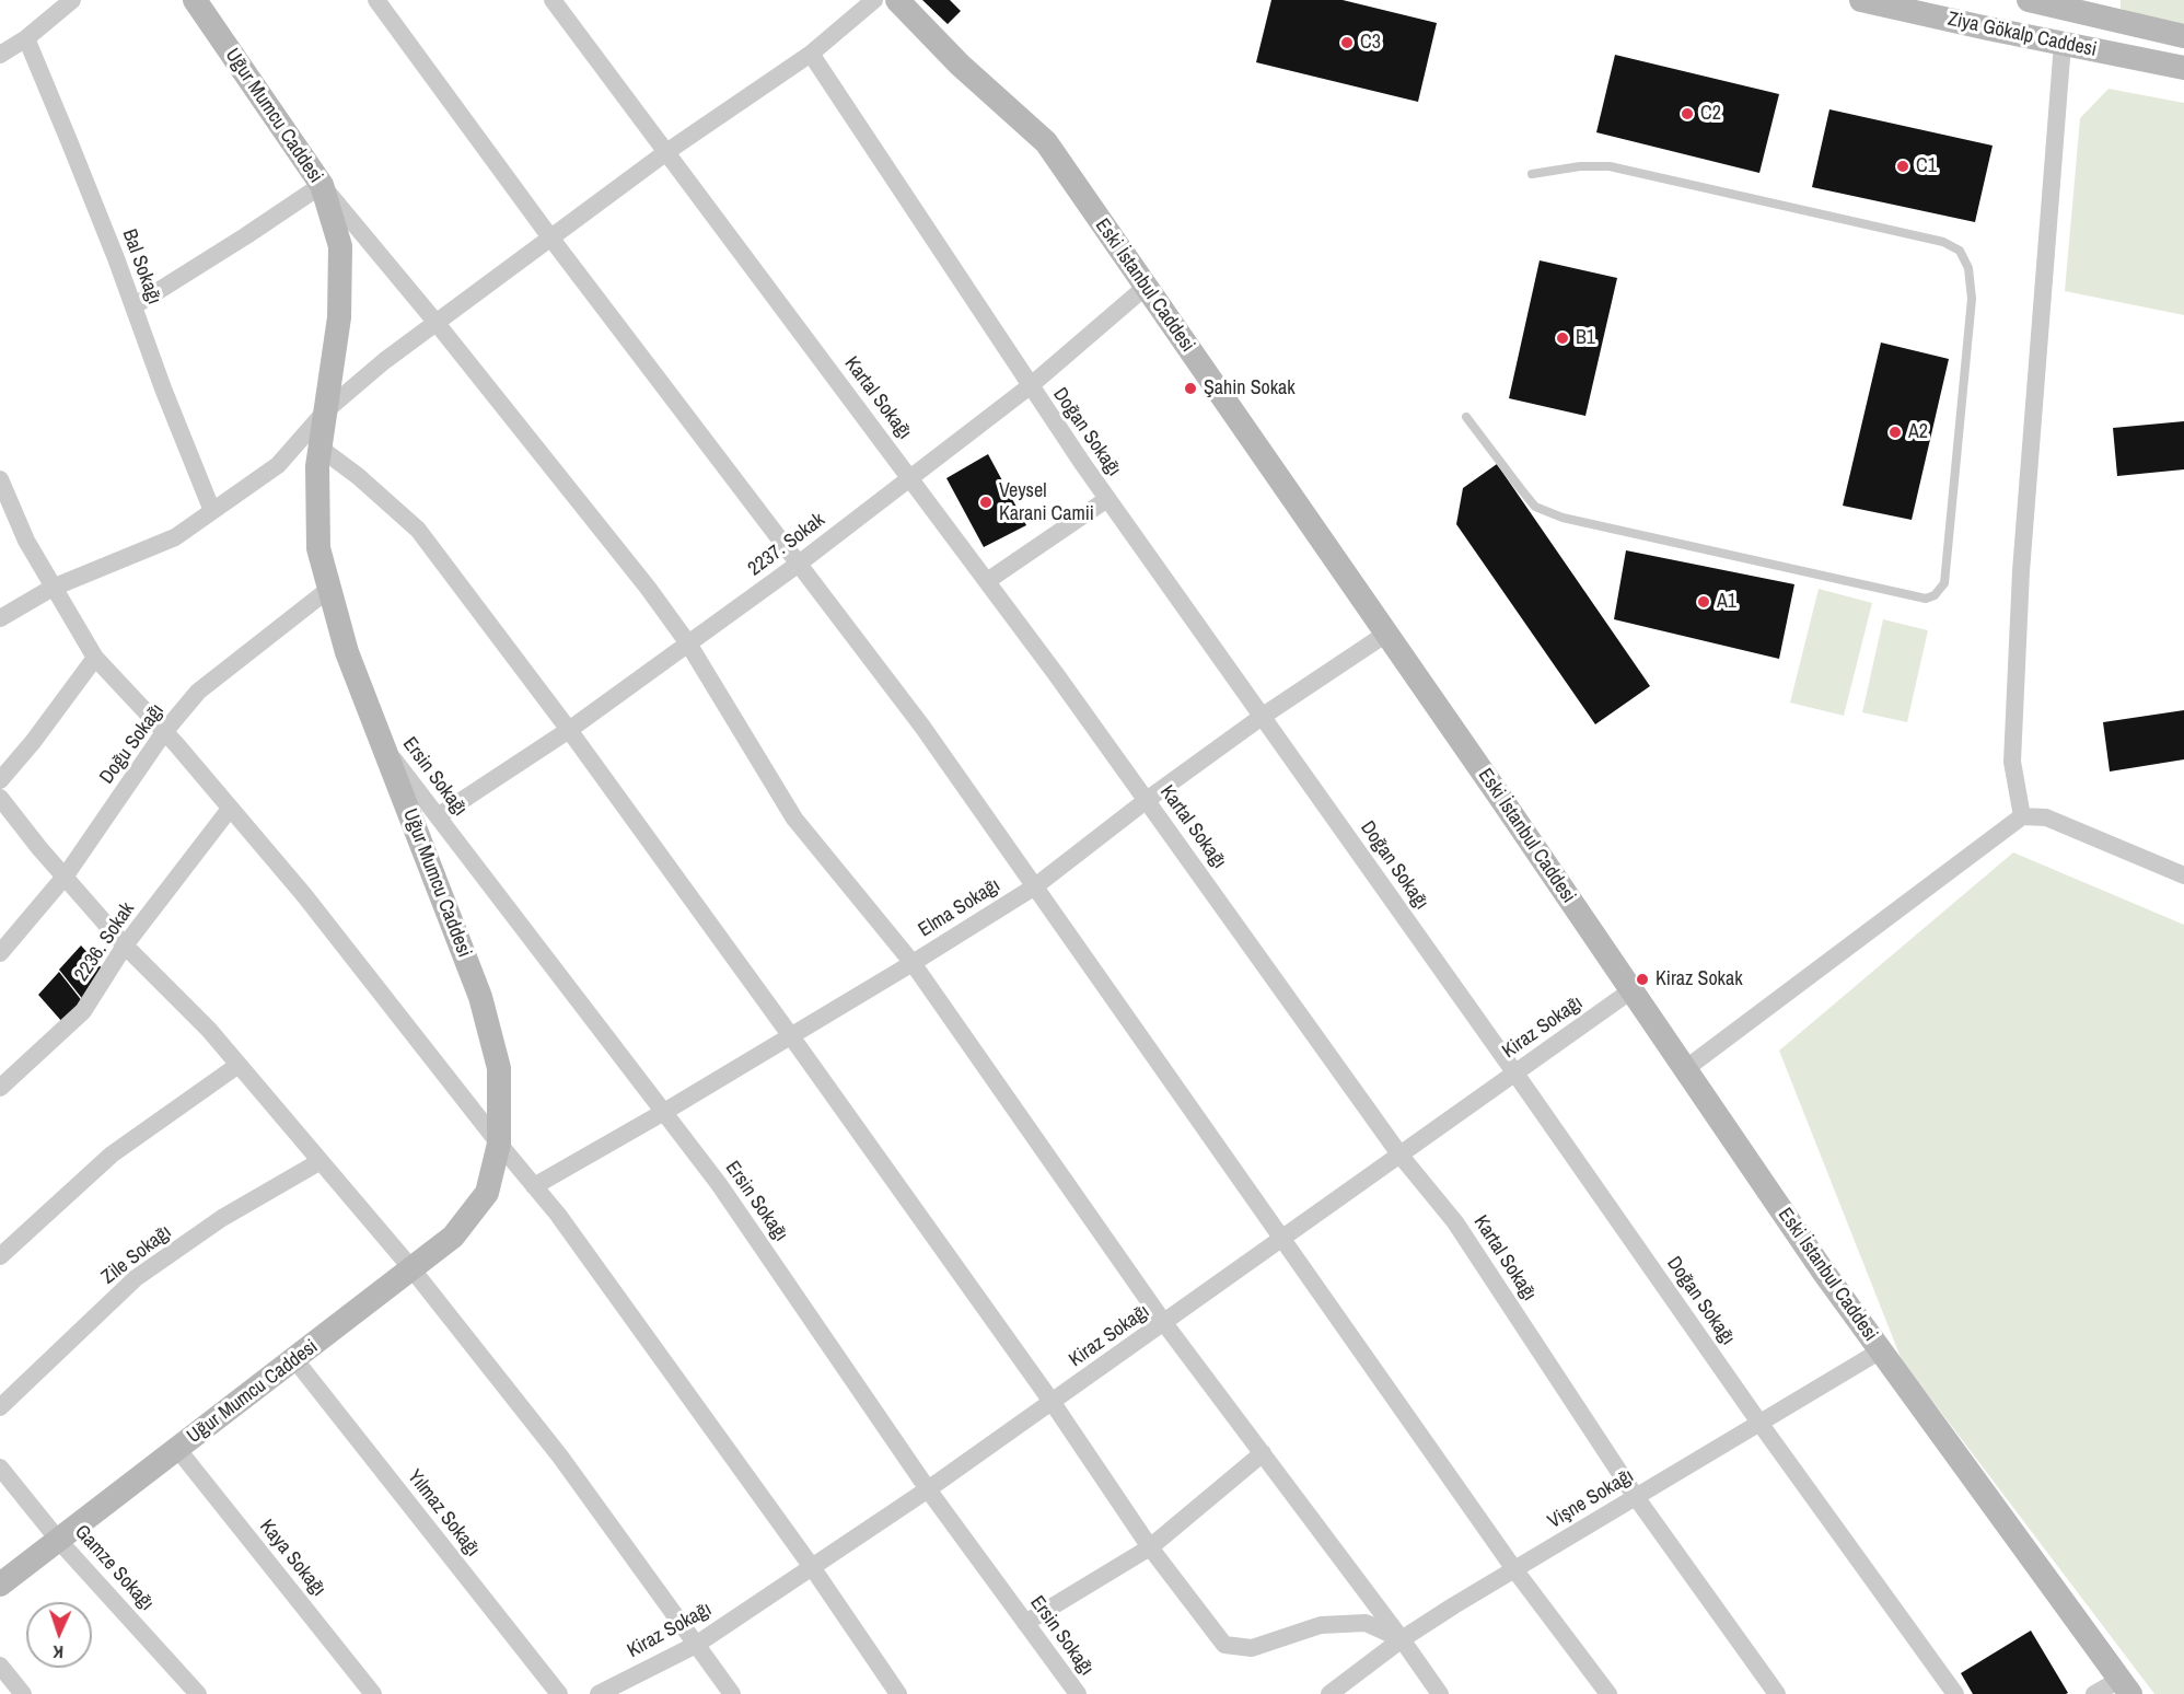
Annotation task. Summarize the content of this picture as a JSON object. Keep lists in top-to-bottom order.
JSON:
{
  "streets": {
    "street": [
      "Ziya Gökalp Caddesi",
      "Uğur Mumcu Caddesi",
      "Bal Sokağı",
      "Eski İstanbul Caddesi",
      "Kartal Sokağı",
      "Doğan Sokağı",
      "2237. Sokak",
      "Doğu Sokağı",
      "Ersin Sokağı",
      "Elma Sokağı",
      "2236. Sokak",
      "Kiraz Sokağı",
      "Zile Sokağı",
      "Vişne Sokağı",
      "Yılmaz Sokağı",
      "Kaya Sokağı",
      "Gamze Sokağı"
    ]
  },
  "crossings": [
    ["Uğur Mumcu Caddesi", "Doğu Sokağı"],
    ["Uğur Mumcu Caddesi", "Ersin Sokağı"],
    ["Uğur Mumcu Caddesi", "Yılmaz Sokağı"],
    ["Uğur Mumcu Caddesi", "Kaya Sokağı"],
    ["Uğur Mumcu Caddesi", "Gamze Sokağı"],
    ["Eski İstanbul Caddesi", "2237. Sokak"],
    ["Eski İstanbul Caddesi", "Elma Sokağı"],
    ["Eski İstanbul Caddesi", "Kiraz Sokağı"],
    ["Eski İstanbul Caddesi", "Vişne Sokağı"],
    ["Kartal Sokağı", "2237. Sokak"],
    ["Kartal Sokağı", "Elma Sokağı"],
    ["Kartal Sokağı", "Kiraz Sokağı"],
    ["Kartal Sokağı", "Vişne Sokağı"],
    ["Doğan Sokağı", "2237. Sokak"],
    ["Doğan Sokağı", "Elma Sokağı"],
    ["Doğan Sokağı", "Kiraz Sokağı"],
    ["Doğan Sokağı", "Vişne Sokağı"],
    ["2237. Sokak", "Ersin Sokağı"],
    ["Ersin Sokağı", "Elma Sokağı"],
    ["Ersin Sokağı", "Kiraz Sokağı"]
  ],
  "places": [
    "C3",
    "C2",
    "C1",
    "B1",
    "Şahin Sokak",
    "A2",
    "Veysel Karani Camii",
    "A1",
    "Kiraz Sokak"
  ],
  "north": "bottom"
}
